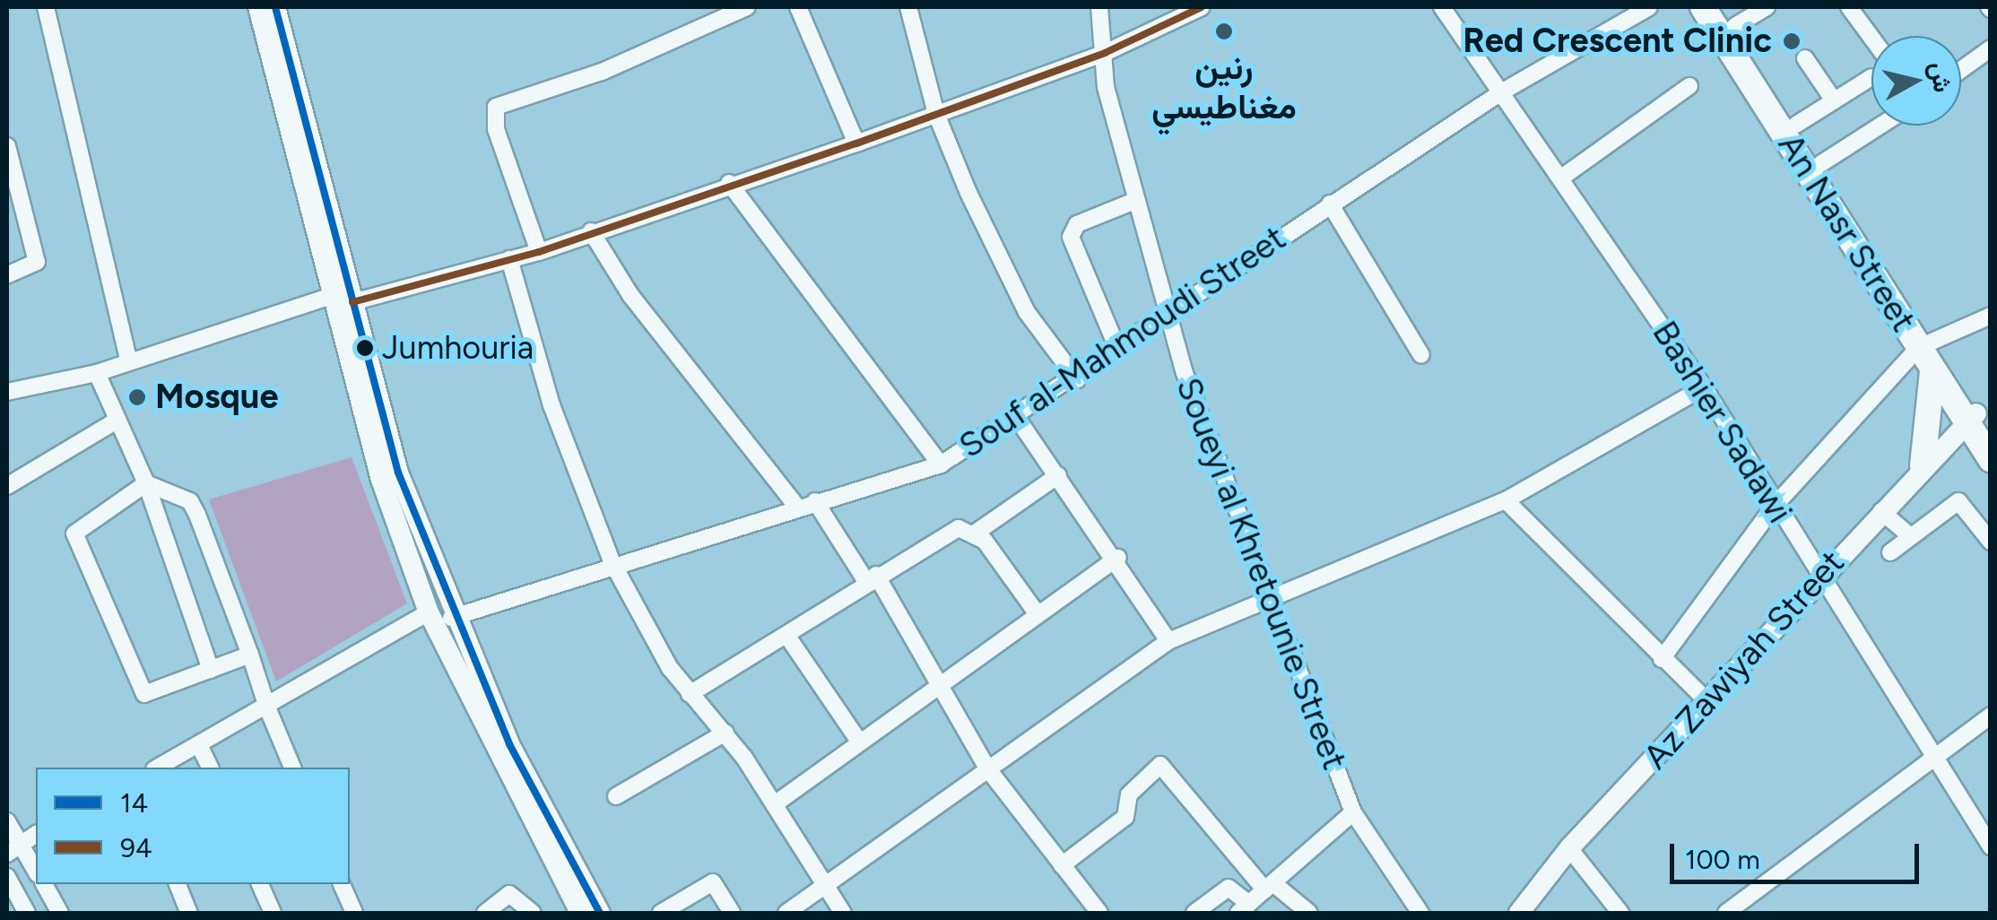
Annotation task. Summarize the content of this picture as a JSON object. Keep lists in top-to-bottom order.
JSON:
{
  "streets": {
    "highway": ["An Nasr Street"],
    "main road": ["Az Zawiyah Street"],
    "street": ["Souf al-Mahmoudi Street", "Bashier Sadawi", "Soueyi al Khretounie Street"]
  },
  "crossings": [
    ["An Nasr Street", "Az Zawiyah Street"],
    ["Souf al-Mahmoudi Street", "Bashier Sadawi"],
    ["Souf al-Mahmoudi Street", "Soueyi al Khretounie Street"],
    ["Bashier Sadawi", "Az Zawiyah Street"]
  ],
  "places": [
    "رنين مغناطيسي",
    "Red Crescent Clinic",
    "Jumhouria",
    "Mosque"
  ],
  "lines": ["transit line 14", "transit line 94"],
  "legend": ["14", "94"],
  "scale_bar": "100 m",
  "north": "right"
}
